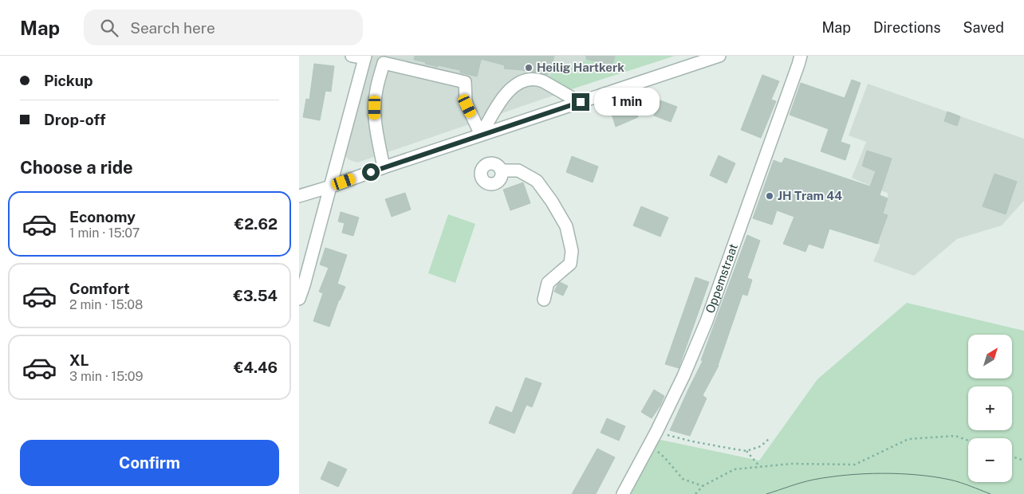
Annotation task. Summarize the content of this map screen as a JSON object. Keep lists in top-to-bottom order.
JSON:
{
  "streets": {
    "street": ["Oppemstraat"]
  },
  "places": ["Heilig Hartkerk", "JH Tram 44"],
  "north": "top right",
  "page": {
    "header": "Map",
    "search": "Search here",
    "nav": ["Map", "Directions", "Saved"],
    "banner": ["Pickup", "Drop-off"],
    "bubble": "1 min",
    "heading": "Choose a ride",
    "list": [
      {
        "name": "Economy",
        "note": "1 min · 15:07",
        "value": "€2.62"
      },
      {
        "name": "Comfort",
        "note": "2 min · 15:08",
        "value": "€3.54"
      },
      {
        "name": "XL",
        "note": "3 min · 15:09",
        "value": "€4.46"
      }
    ],
    "map_buttons": ["+", "−"],
    "buttons": "Confirm"
  }
}
